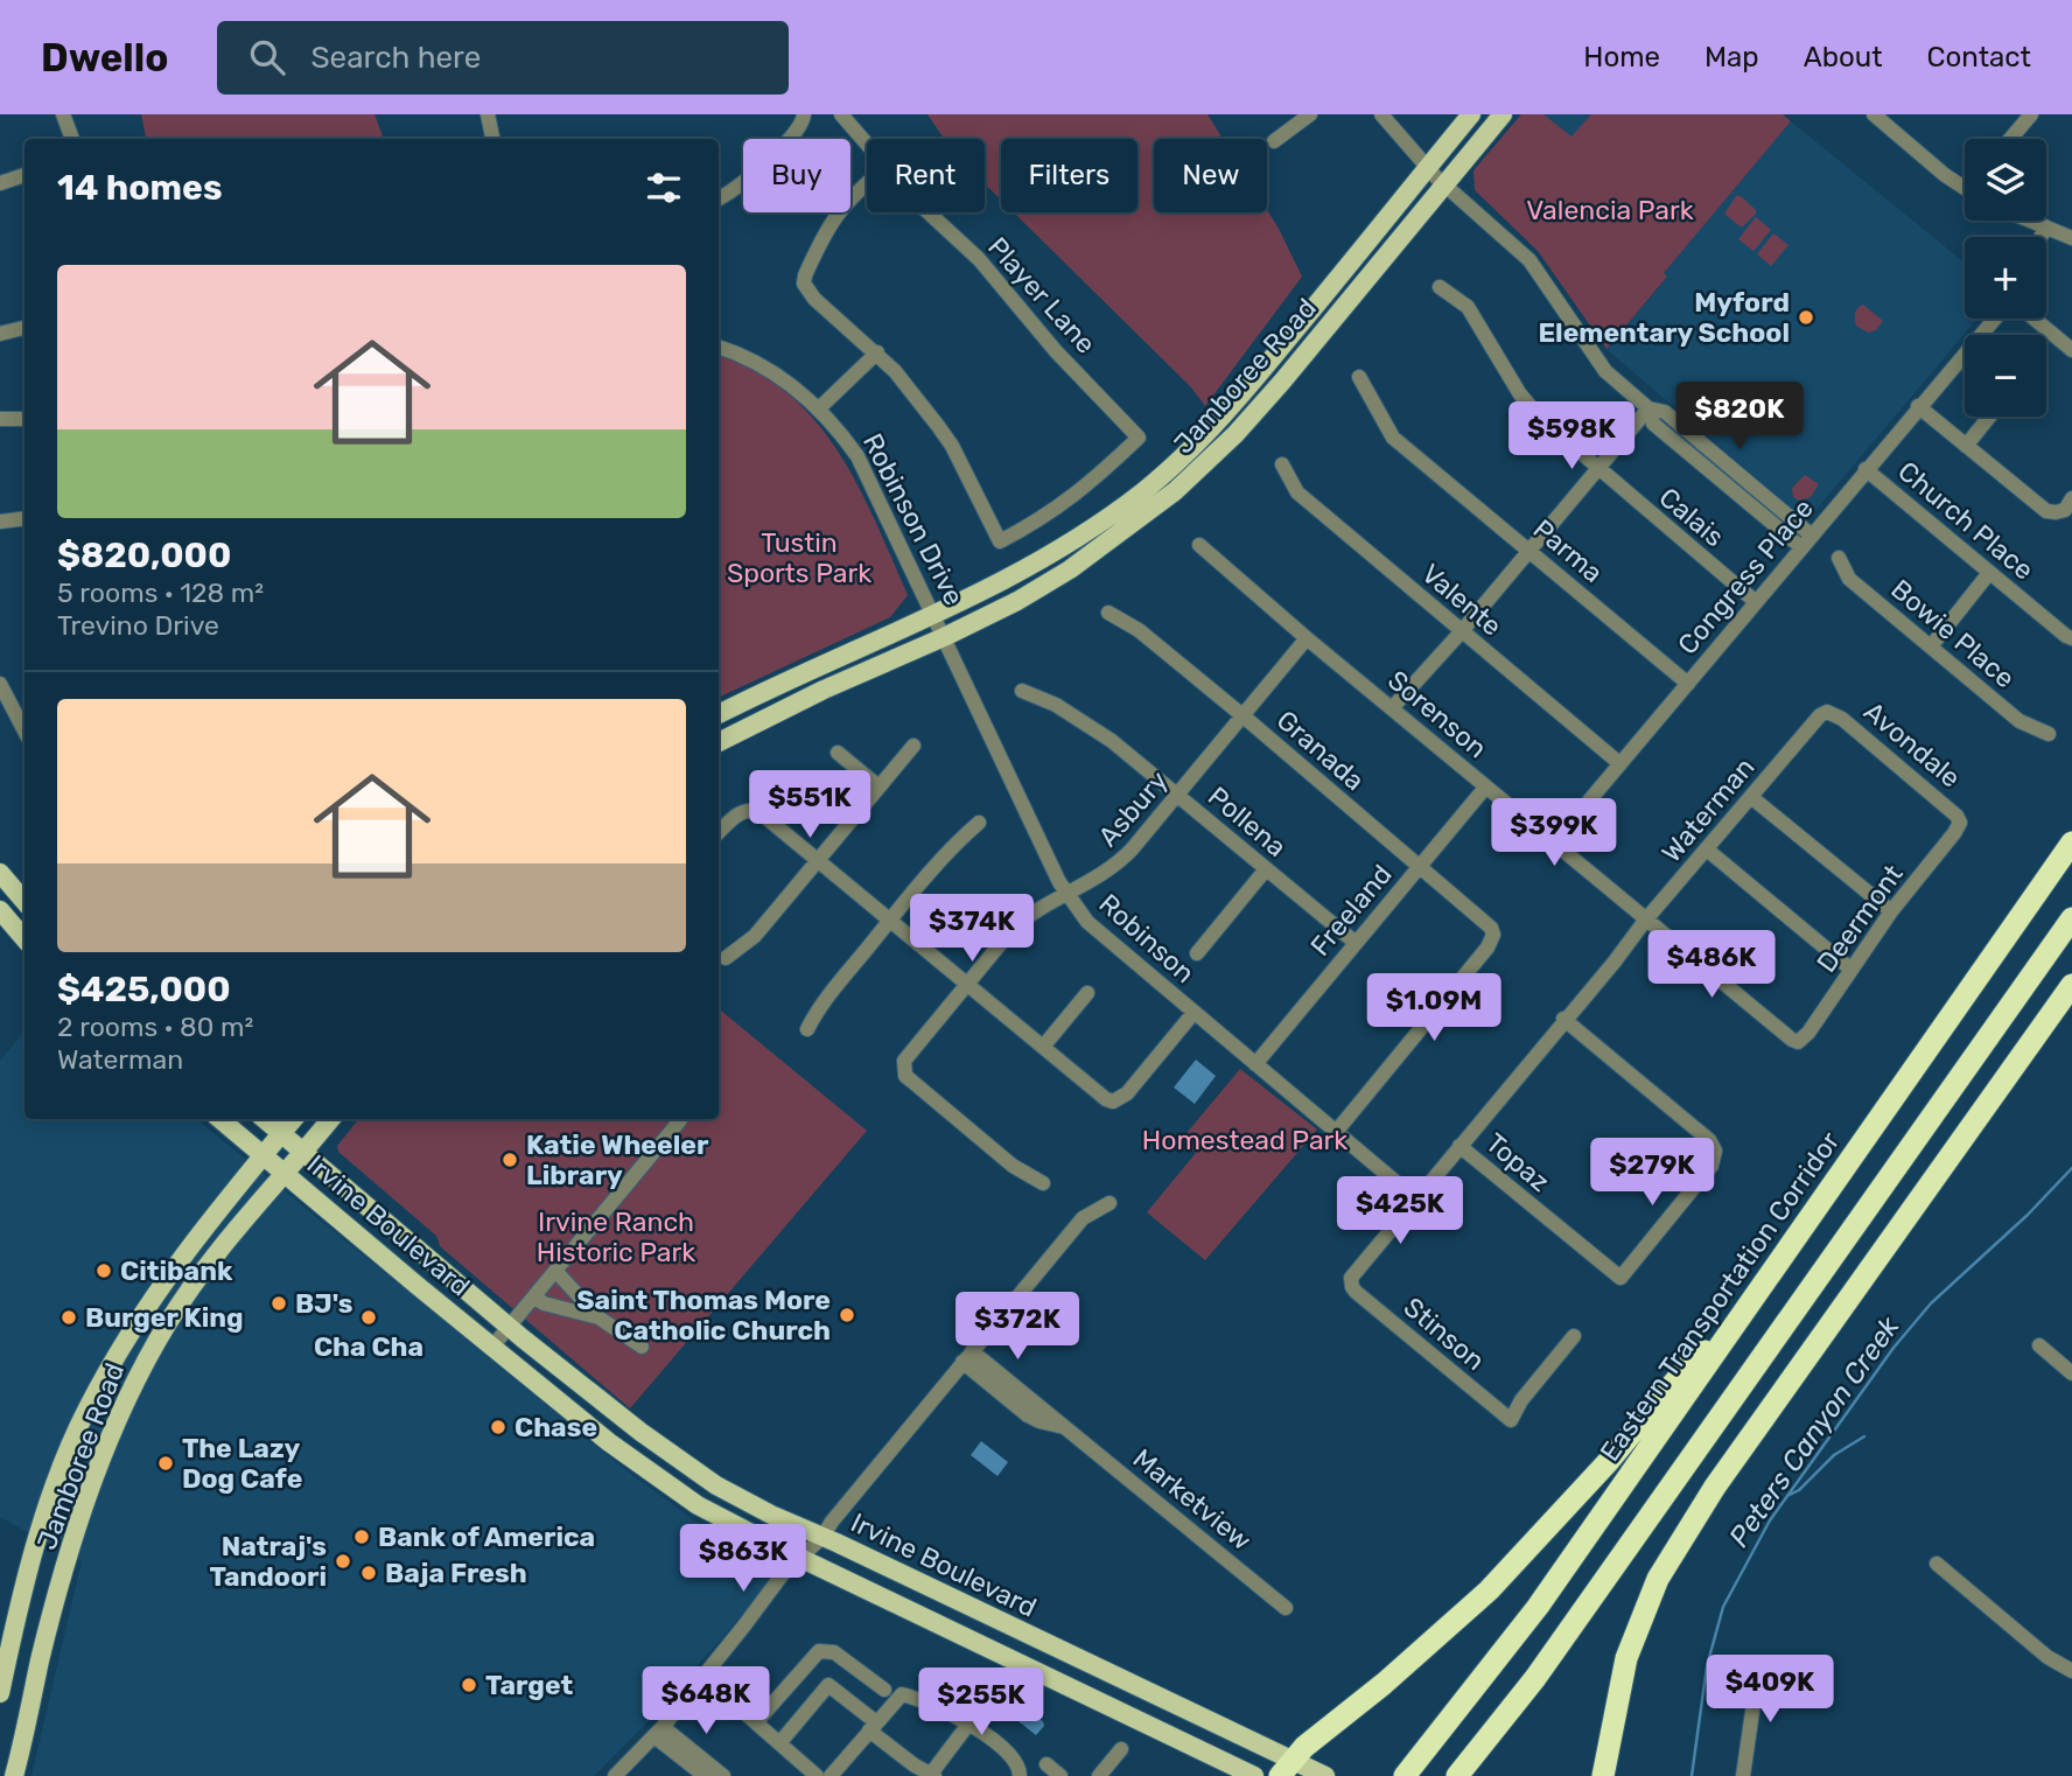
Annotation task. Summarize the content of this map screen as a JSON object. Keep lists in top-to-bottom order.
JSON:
{
  "streets": {
    "highway": ["Eastern Transportation Corridor"],
    "main road": ["Jamboree Road", "Irvine Boulevard"],
    "street": [
      "Player Lane",
      "Calais",
      "Robinson Drive",
      "Church Place",
      "Parma",
      "Congress Place",
      "Valente",
      "Bowie Place",
      "Sorenson",
      "Avondale",
      "Granada",
      "Asbury",
      "Waterman",
      "Pollena",
      "Freeland",
      "Deermont",
      "Robinson",
      "Topaz",
      "Stinson",
      "Marketview"
    ]
  },
  "crossings": [
    ["Jamboree Road", "Robinson Drive"],
    ["Jamboree Road", "Robinson"],
    ["Jamboree Road", "Irvine Boulevard"],
    ["Calais", "Congress Place"],
    ["Robinson Drive", "Robinson"],
    ["Church Place", "Congress Place"],
    ["Parma", "Congress Place"],
    ["Congress Place", "Valente"],
    ["Congress Place", "Sorenson"],
    ["Sorenson", "Asbury"],
    ["Sorenson", "Waterman"],
    ["Sorenson", "Freeland"],
    ["Sorenson", "Deermont"],
    ["Avondale", "Waterman"],
    ["Avondale", "Deermont"],
    ["Granada", "Asbury"],
    ["Granada", "Freeland"],
    ["Granada", "Robinson"],
    ["Asbury", "Pollena"],
    ["Asbury", "Robinson"],
    ["Waterman", "Robinson"],
    ["Waterman", "Topaz"],
    ["Waterman", "Stinson"],
    ["Pollena", "Freeland"],
    ["Freeland", "Robinson"]
  ],
  "water": ["Peters Canyon Creek"],
  "parks": [
    "Valencia Park",
    "Tustin Sports Park",
    "Homestead Park",
    "Irvine Ranch Historic Park"
  ],
  "places": [
    "Myford Elementary School",
    "Katie Wheeler Library",
    "Citibank",
    "BJ's",
    "Saint Thomas More Catholic Church",
    "Burger King",
    "Cha Cha",
    "Chase",
    "The Lazy Dog Cafe",
    "Bank of America",
    "Natraj's Tandoori",
    "Baja Fresh",
    "Target"
  ],
  "page": {
    "header": "Dwello",
    "search": "Search here",
    "nav": [
      "Home",
      "Map",
      "About",
      "Contact"
    ],
    "map_buttons": ["+", "−"],
    "chip": [
      "Buy",
      "Rent",
      "Filters",
      "New"
    ],
    "heading": "14 homes",
    "list": [
      {
        "name": "$820,000",
        "note": "5 rooms · 128 m² · Trevino Drive"
      },
      {
        "name": "$425,000",
        "note": "2 rooms · 80 m² · Waterman"
      }
    ],
    "price": [
      "$820K",
      "$598K",
      "$551K",
      "$399K",
      "$374K",
      "$486K",
      "$1.09M",
      "$279K",
      "$425K",
      "$372K",
      "$863K",
      "$409K",
      "$648K",
      "$255K"
    ]
  }
}
